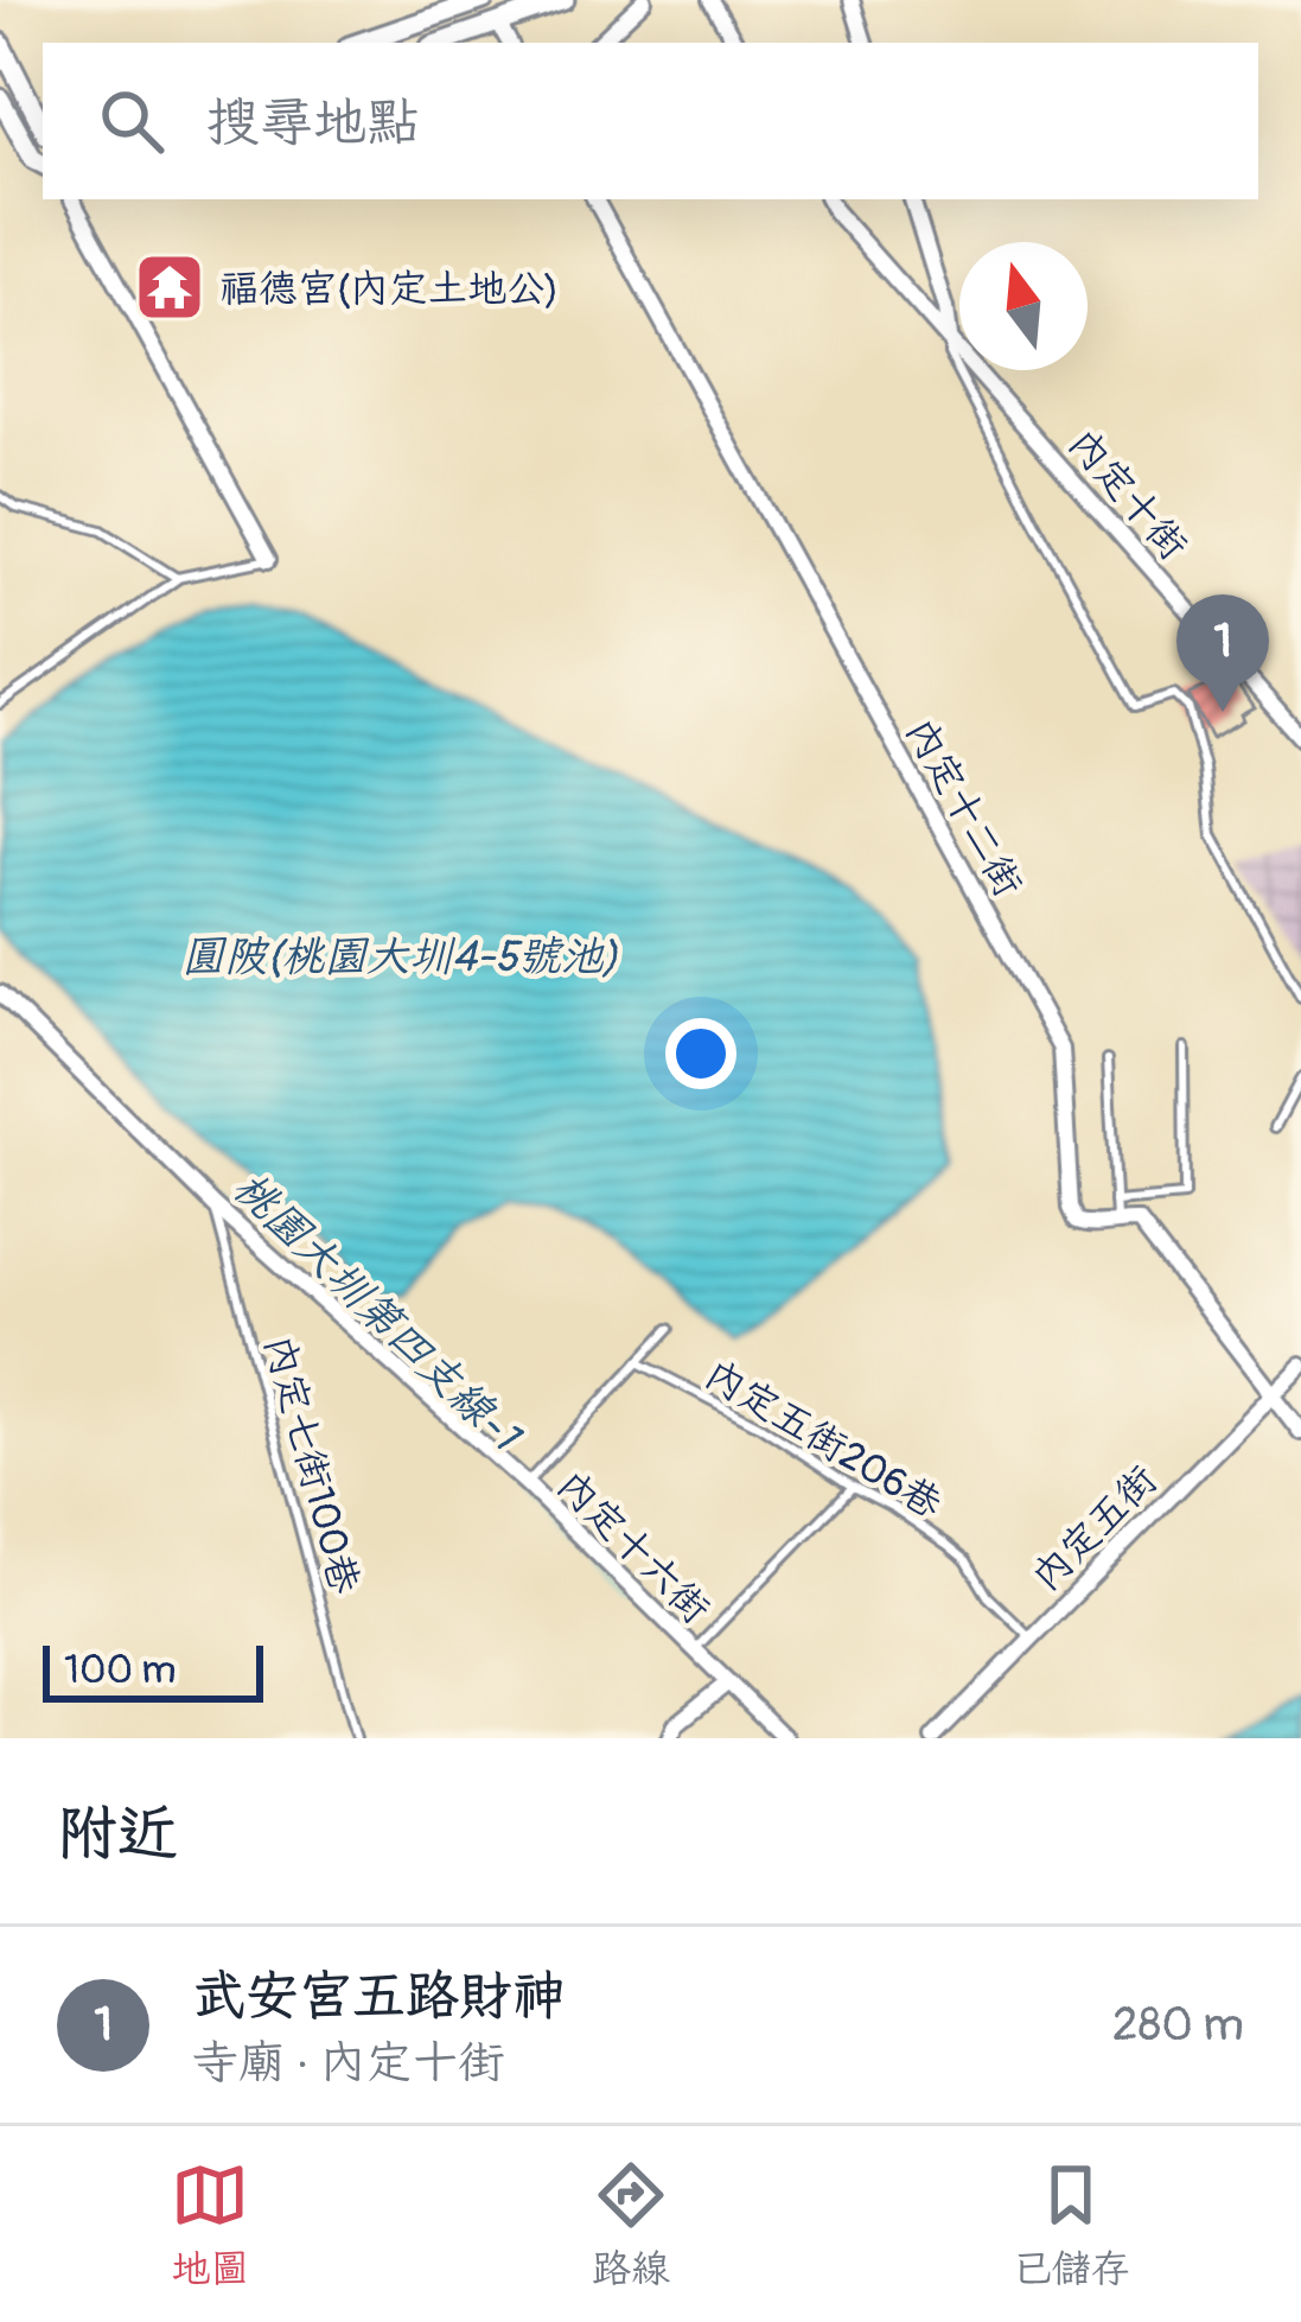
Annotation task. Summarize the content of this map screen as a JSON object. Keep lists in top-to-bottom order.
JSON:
{
  "streets": {
    "street": [
      "內定十街",
      "內定十二街",
      "內定五街",
      "內定十六街"
    ],
    "lane": ["內定五街206巷", "內定七街100巷"]
  },
  "crossings": [
    ["內定十二街", "內定五街"],
    ["內定五街206巷", "內定五街"],
    ["內定七街100巷", "內定十六街"]
  ],
  "water": ["圓陂(桃園大圳4-5號池)", "桃園大圳第四支線-1"],
  "places": {
    "temple": ["福德宮(內定土地公)"]
  },
  "scale_bar": "100 m",
  "north": "top",
  "page": {
    "search": "搜尋地點",
    "pins": "1",
    "scale": "100 m",
    "heading": "附近",
    "list": [
      {
        "mark": "1",
        "name": "武安宮五路財神",
        "note": "寺廟 · 內定十街",
        "value": "280 m"
      }
    ],
    "nav": ["地圖", "路線", "已儲存"]
  }
}
